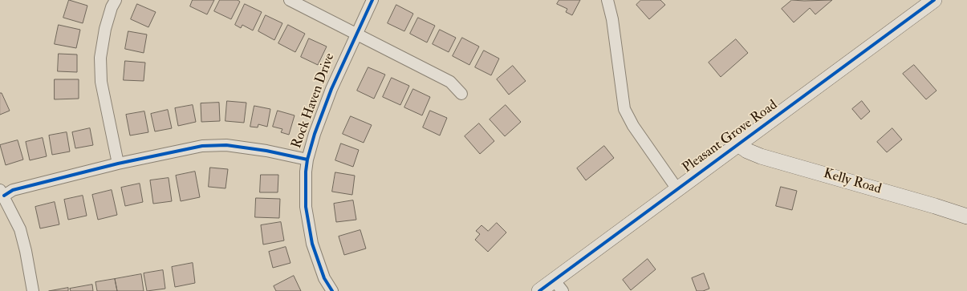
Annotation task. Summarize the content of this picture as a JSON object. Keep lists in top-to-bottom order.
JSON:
{
  "streets": {
    "street": ["Rock Haven Drive", "Pleasant Grove Road", "Kelly Road"]
  },
  "crossings": [
    ["Pleasant Grove Road", "Kelly Road"]
  ]
}
